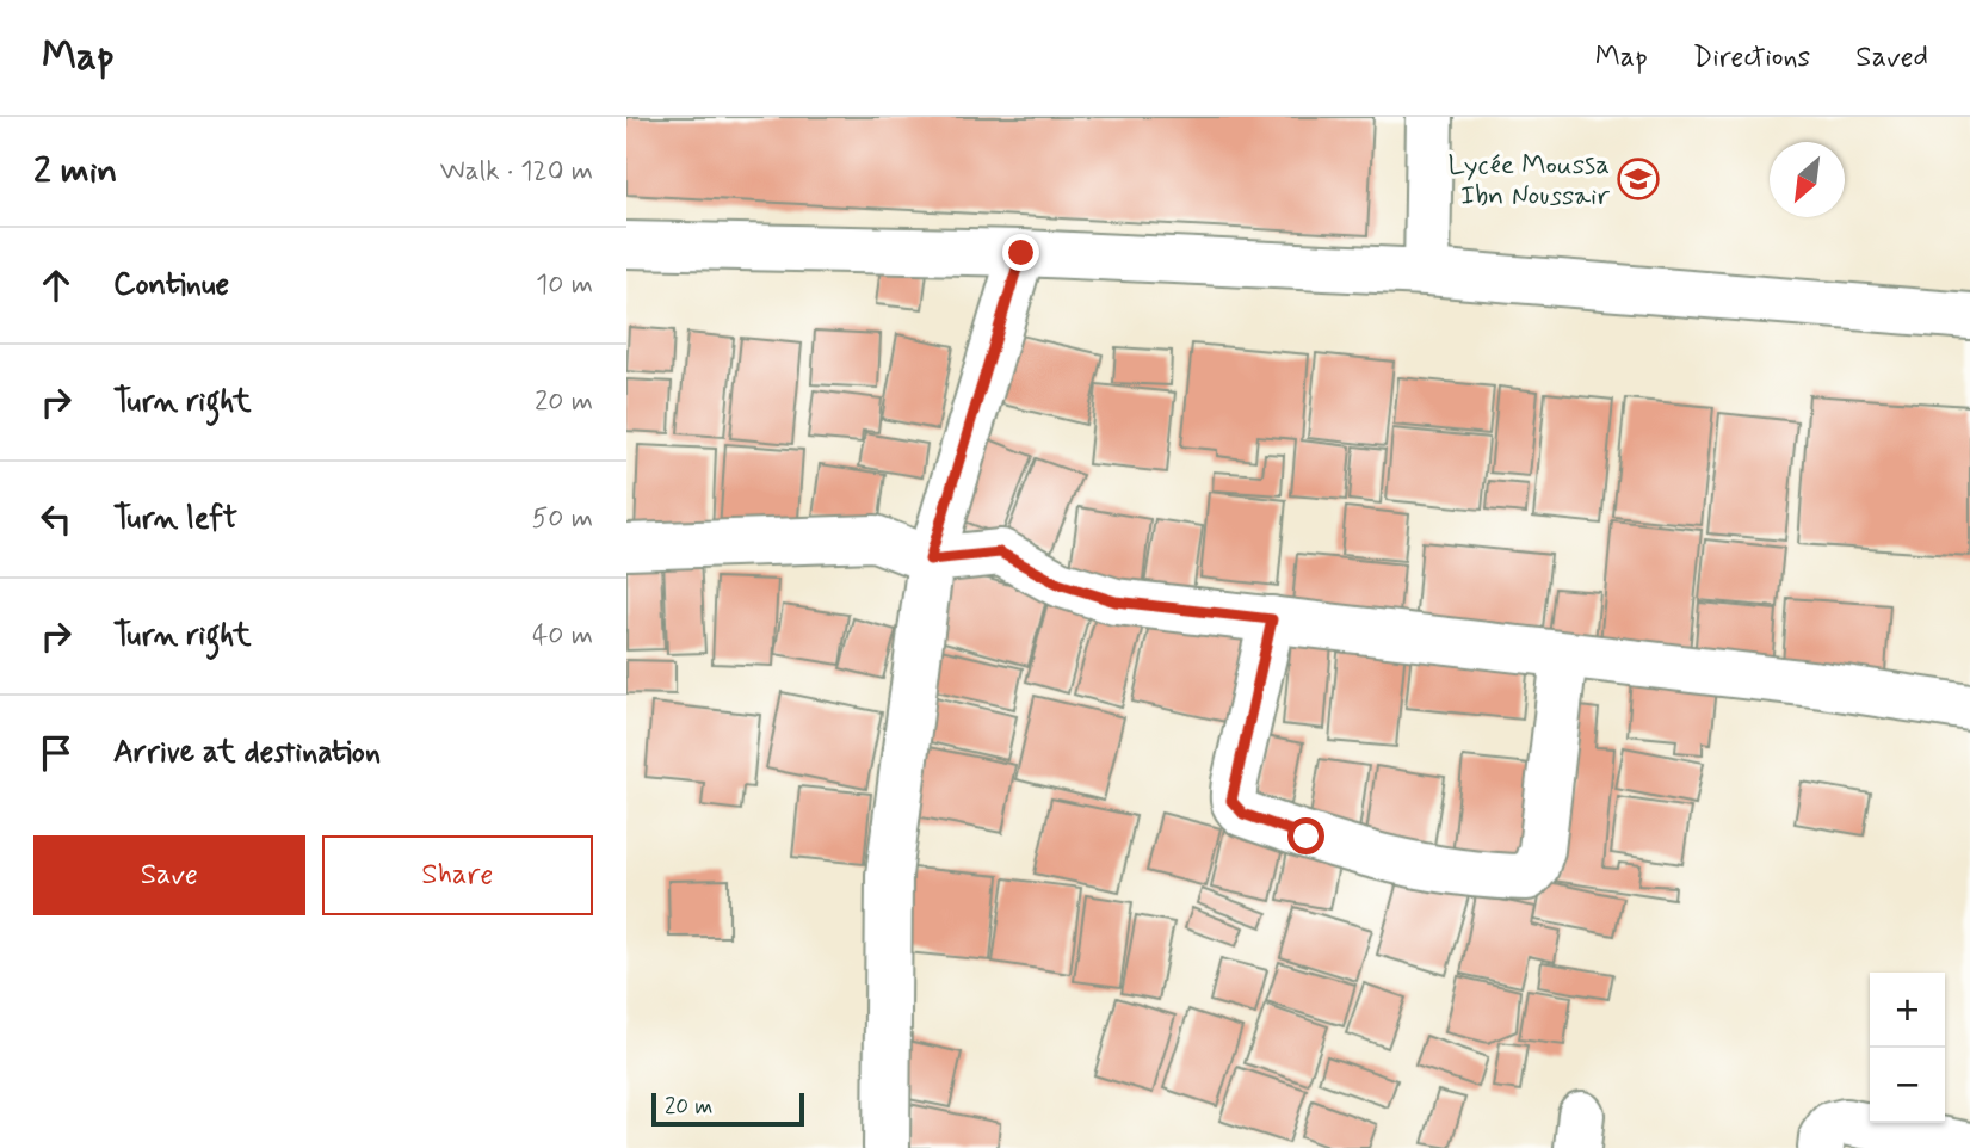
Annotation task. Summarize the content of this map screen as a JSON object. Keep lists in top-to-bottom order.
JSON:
{
  "places": {
    "school or university": ["Lycée Moussa Ibn Noussair"]
  },
  "scale_bar": "20 m",
  "north": "bottom left",
  "page": {
    "header": "Map",
    "nav": ["Map", "Directions", "Saved"],
    "heading": ["2 min", "Walk · 120 m"],
    "list": [
      ["Continue", "10 m"],
      ["Turn right", "20 m"],
      ["Turn left", "50 m"],
      ["Turn right", "40 m"],
      "Arrive at destination"
    ],
    "buttons": ["Save", "Share"],
    "map_buttons": ["+", "−"],
    "scale": "20 m"
  }
}
